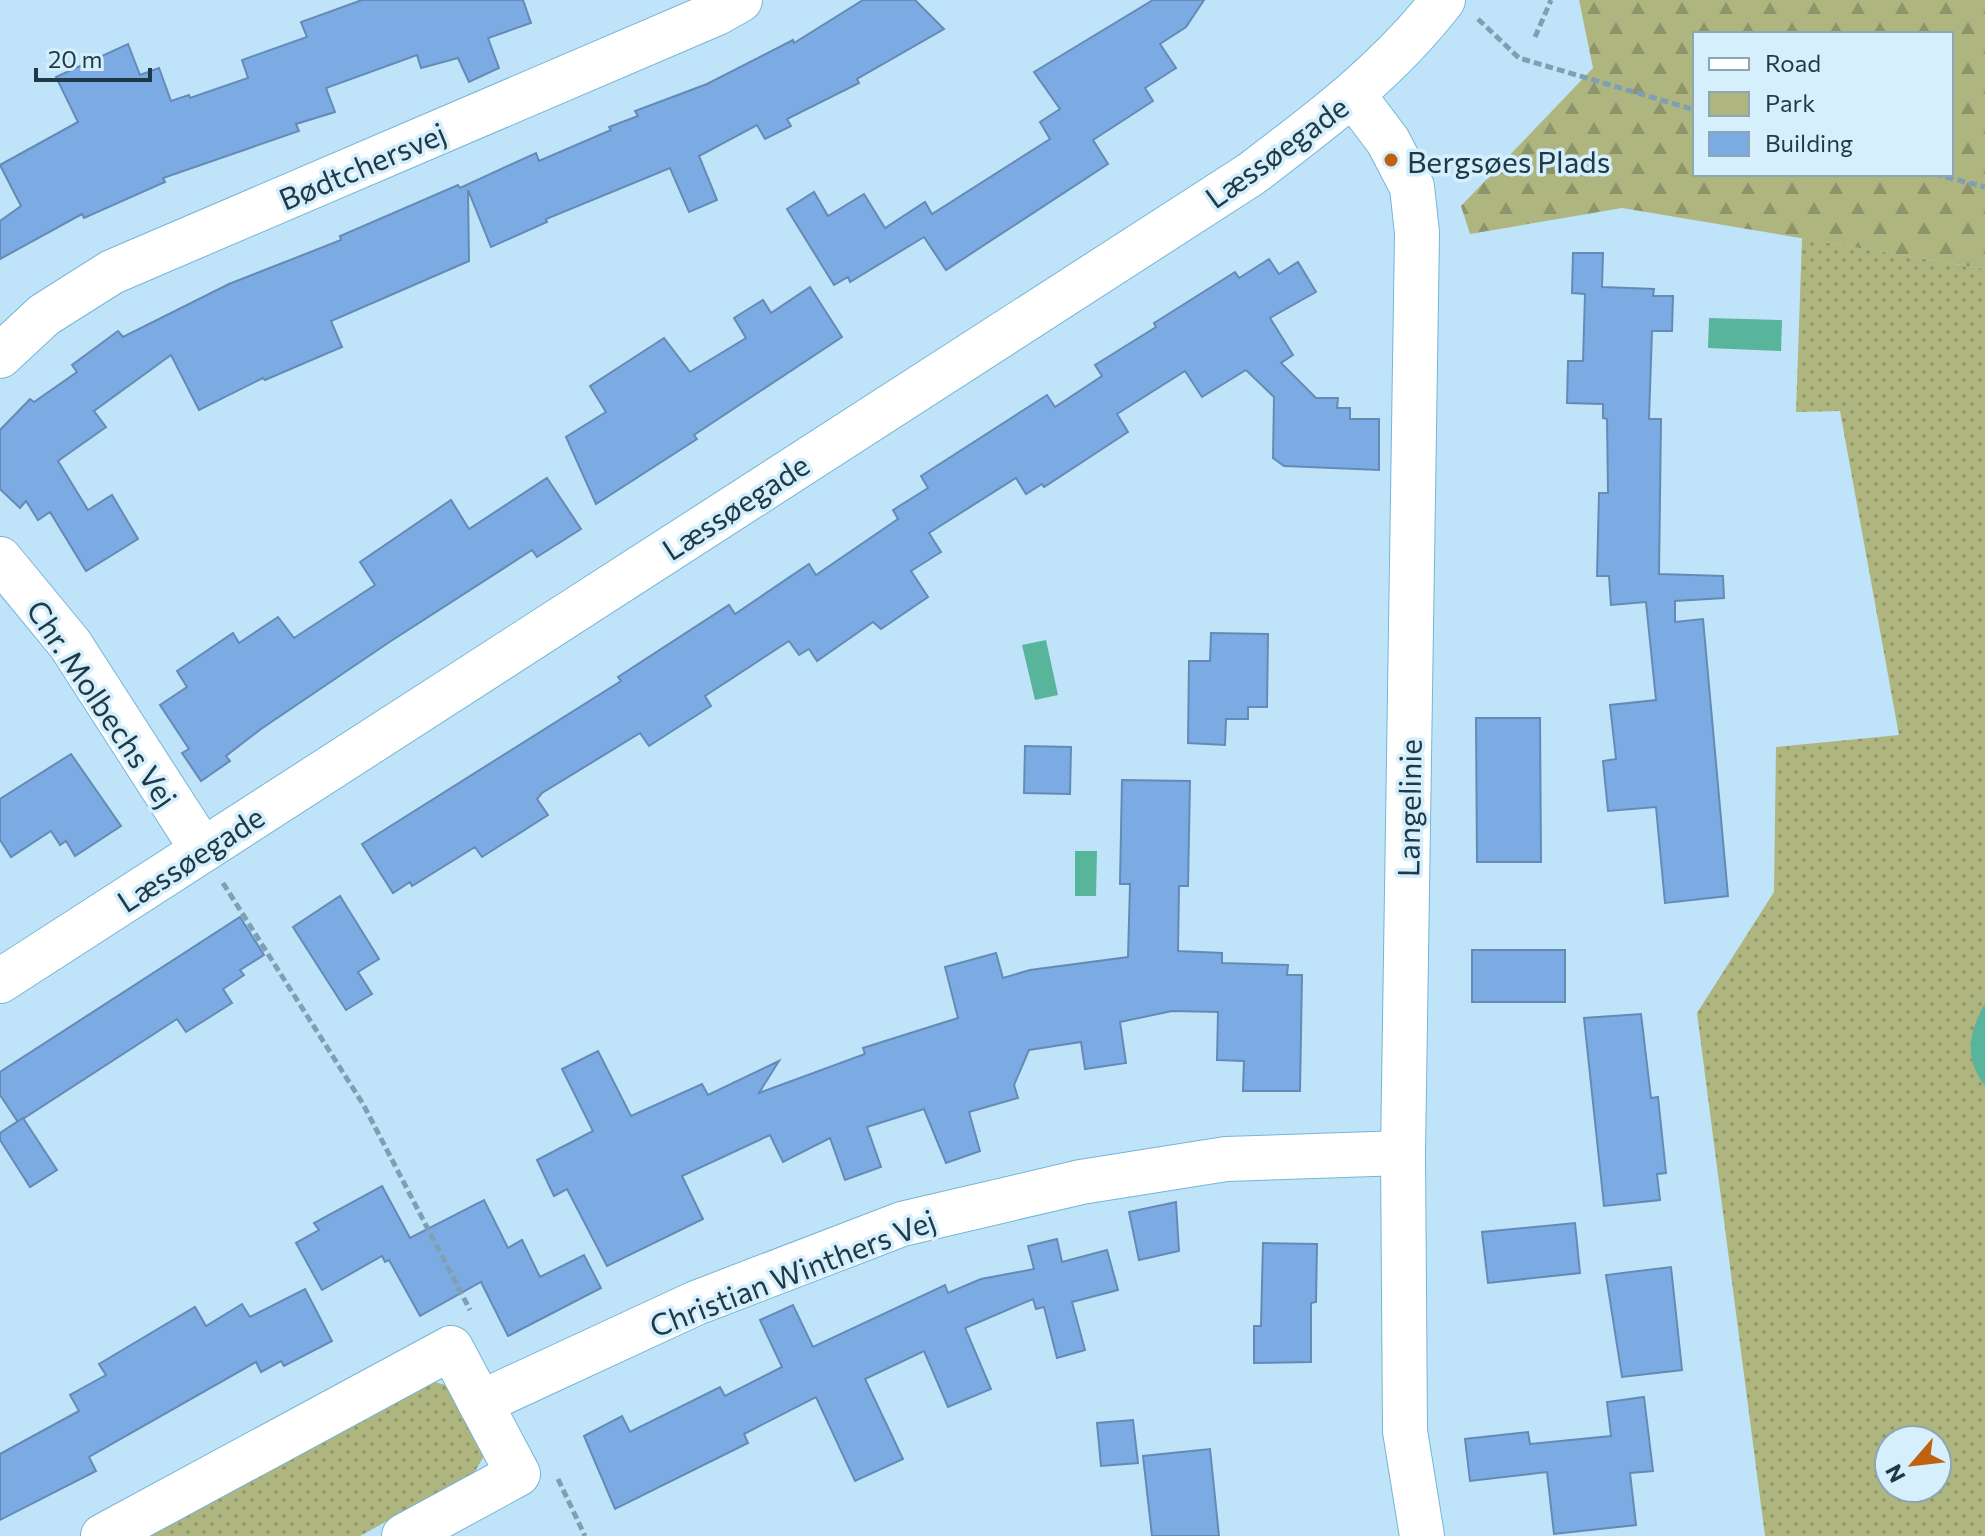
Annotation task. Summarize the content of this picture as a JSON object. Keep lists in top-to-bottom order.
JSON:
{
  "streets": {
    "street": [
      "Læssøegade",
      "Bødtchersvej",
      "Chr. Molbechs Vej",
      "Langelinie",
      "Christian Winthers Vej"
    ]
  },
  "crossings": [
    ["Læssøegade", "Chr. Molbechs Vej"],
    ["Læssøegade", "Langelinie"],
    ["Langelinie", "Christian Winthers Vej"]
  ],
  "places": ["Bergsøes Plads"],
  "legend": ["Road", "Park", "Building"],
  "scale_bar": "20 m",
  "north": "bottom left"
}
